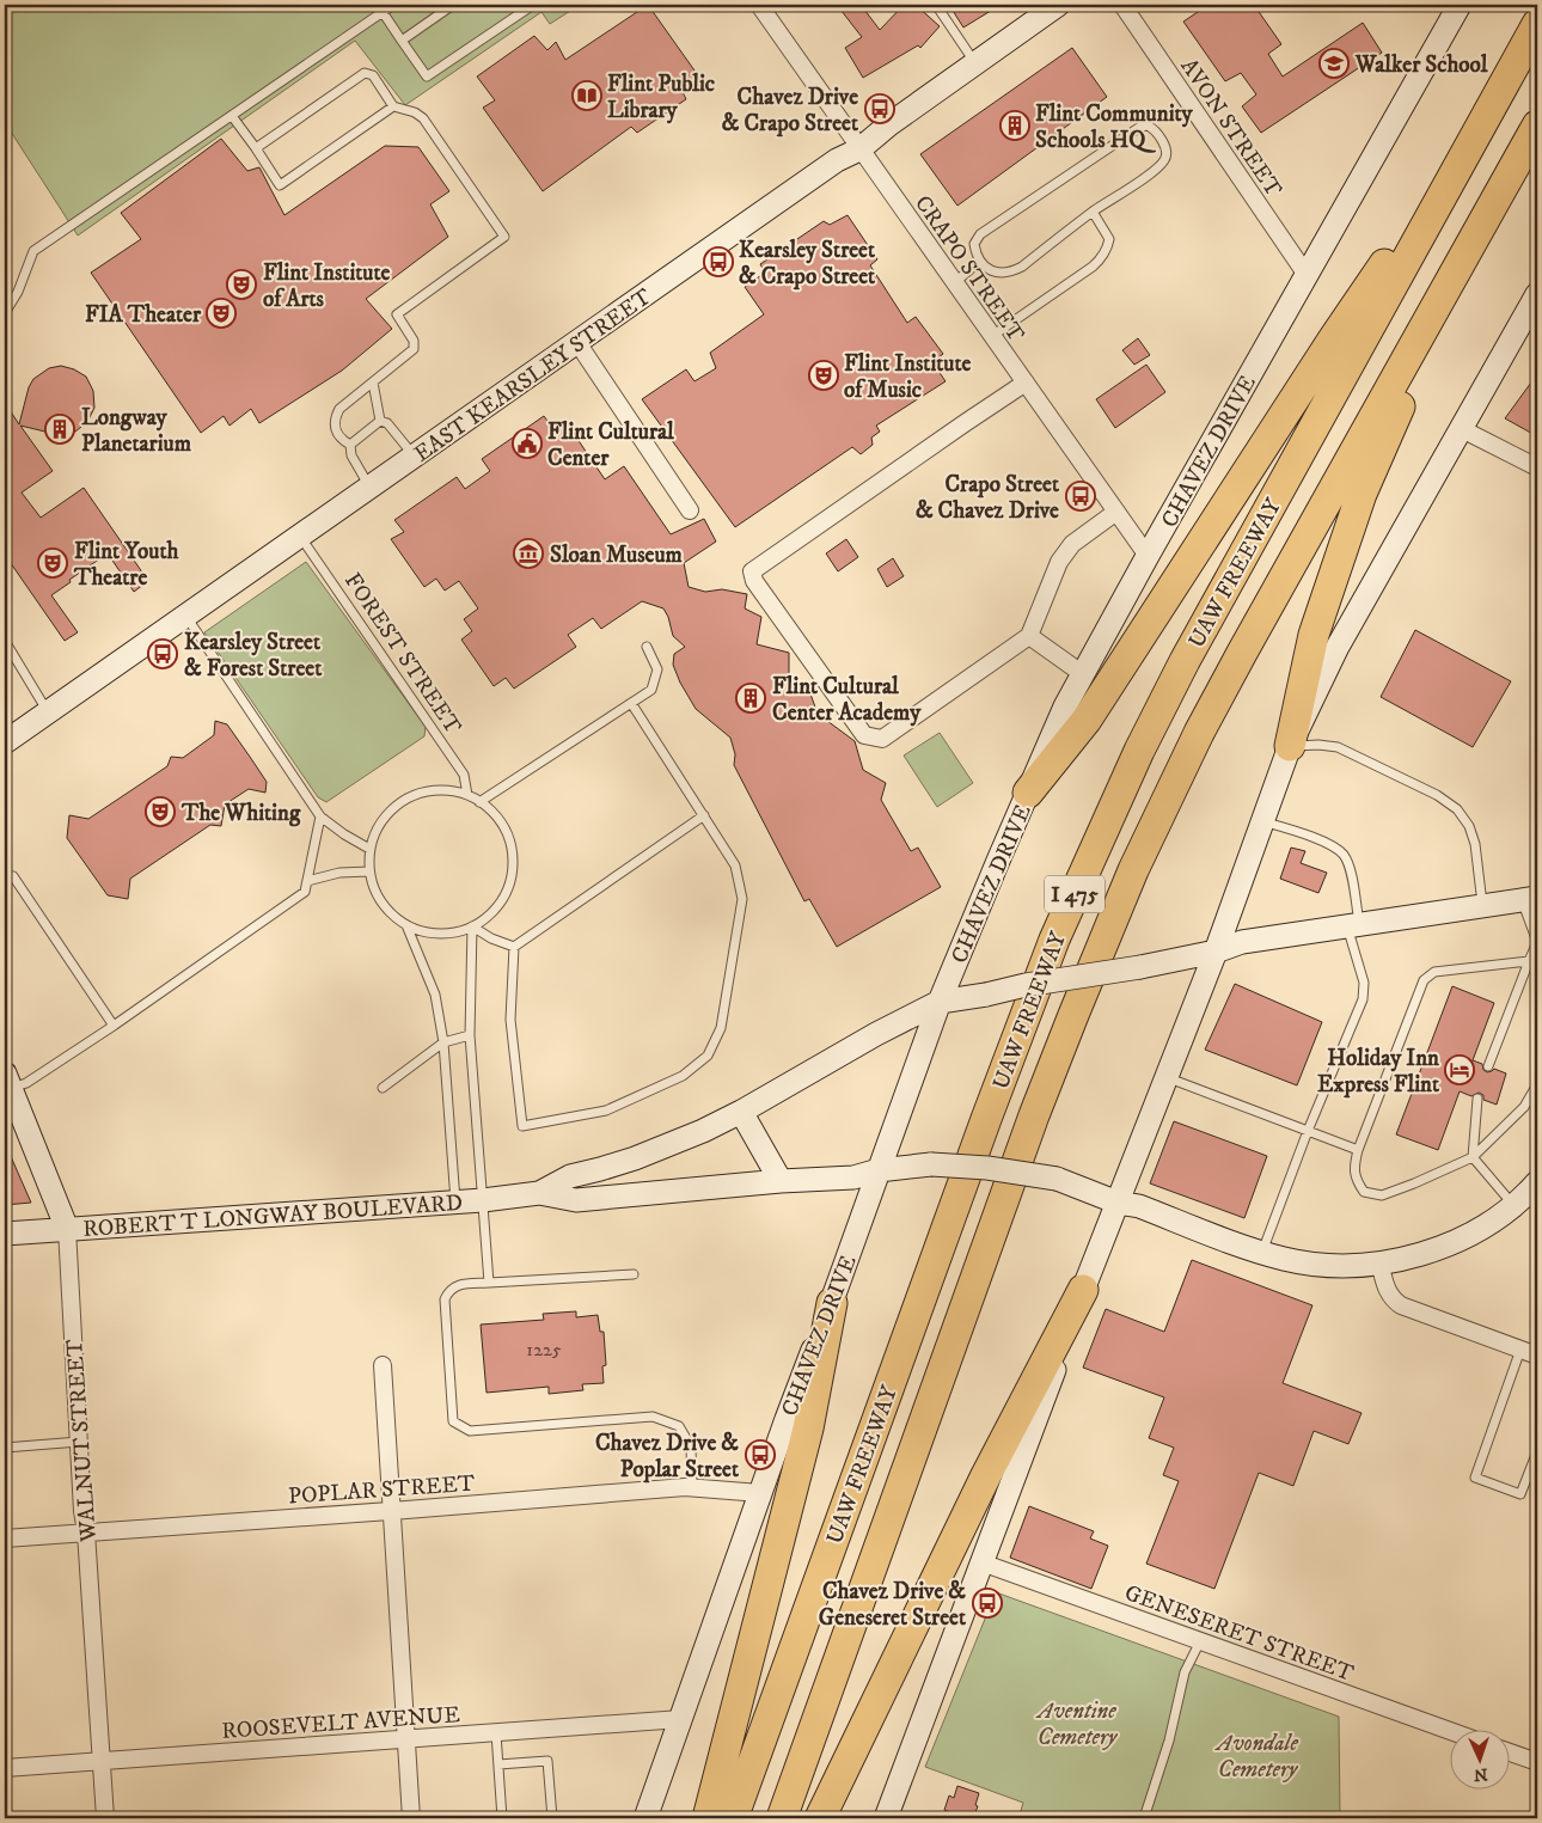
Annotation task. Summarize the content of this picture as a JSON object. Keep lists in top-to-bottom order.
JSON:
{
  "streets": {
    "highway": ["UAW FREEWAY", "I 475"],
    "main road": [
      "EAST KEARSLEY STREET",
      "CHAVEZ DRIVE",
      "ROBERT T LONGWAY BOULEVARD",
      "WALNUT STREET"
    ],
    "street": [
      "AVON STREET",
      "CRAPO STREET",
      "POPLAR STREET",
      "GENESERET STREET",
      "ROOSEVELT AVENUE"
    ],
    "lane": ["FOREST STREET"]
  },
  "crossings": [
    ["AVON STREET", "CHAVEZ DRIVE"],
    ["CRAPO STREET", "EAST KEARSLEY STREET"],
    ["CRAPO STREET", "CHAVEZ DRIVE"],
    ["EAST KEARSLEY STREET", "FOREST STREET"],
    ["CHAVEZ DRIVE", "ROBERT T LONGWAY BOULEVARD"],
    ["CHAVEZ DRIVE", "POPLAR STREET"],
    ["CHAVEZ DRIVE", "ROOSEVELT AVENUE"],
    ["ROBERT T LONGWAY BOULEVARD", "WALNUT STREET"],
    ["WALNUT STREET", "POPLAR STREET"],
    ["WALNUT STREET", "ROOSEVELT AVENUE"]
  ],
  "parks": ["Aventine Cemetery", "Avondale Cemetery"],
  "places": {
    "school or university": ["Walker School"],
    "library": ["Flint Public Library"],
    "bus stop": [
      "Chavez Drive & Crapo Street",
      "Kearsley Street & Crapo Street",
      "Crapo Street & Chavez Drive",
      "Kearsley Street & Forest Street",
      "Chavez Drive & Poplar Street",
      "Chavez Drive & Geneseret Street"
    ],
    "building": ["Flint Community Schools HQ", "Longway Planetarium", "Flint Cultural Center Academy"],
    "theatre": [
      "Flint Institute of Arts",
      "FIA Theater",
      "Flint Institute of Music",
      "Flint Youth Theatre",
      "The Whiting"
    ],
    "public building": ["Flint Cultural Center"],
    "museum": ["Sloan Museum"],
    "hotel": ["Holiday Inn Express Flint"]
  },
  "house_numbers": ["1225"],
  "north": "bottom"
}
